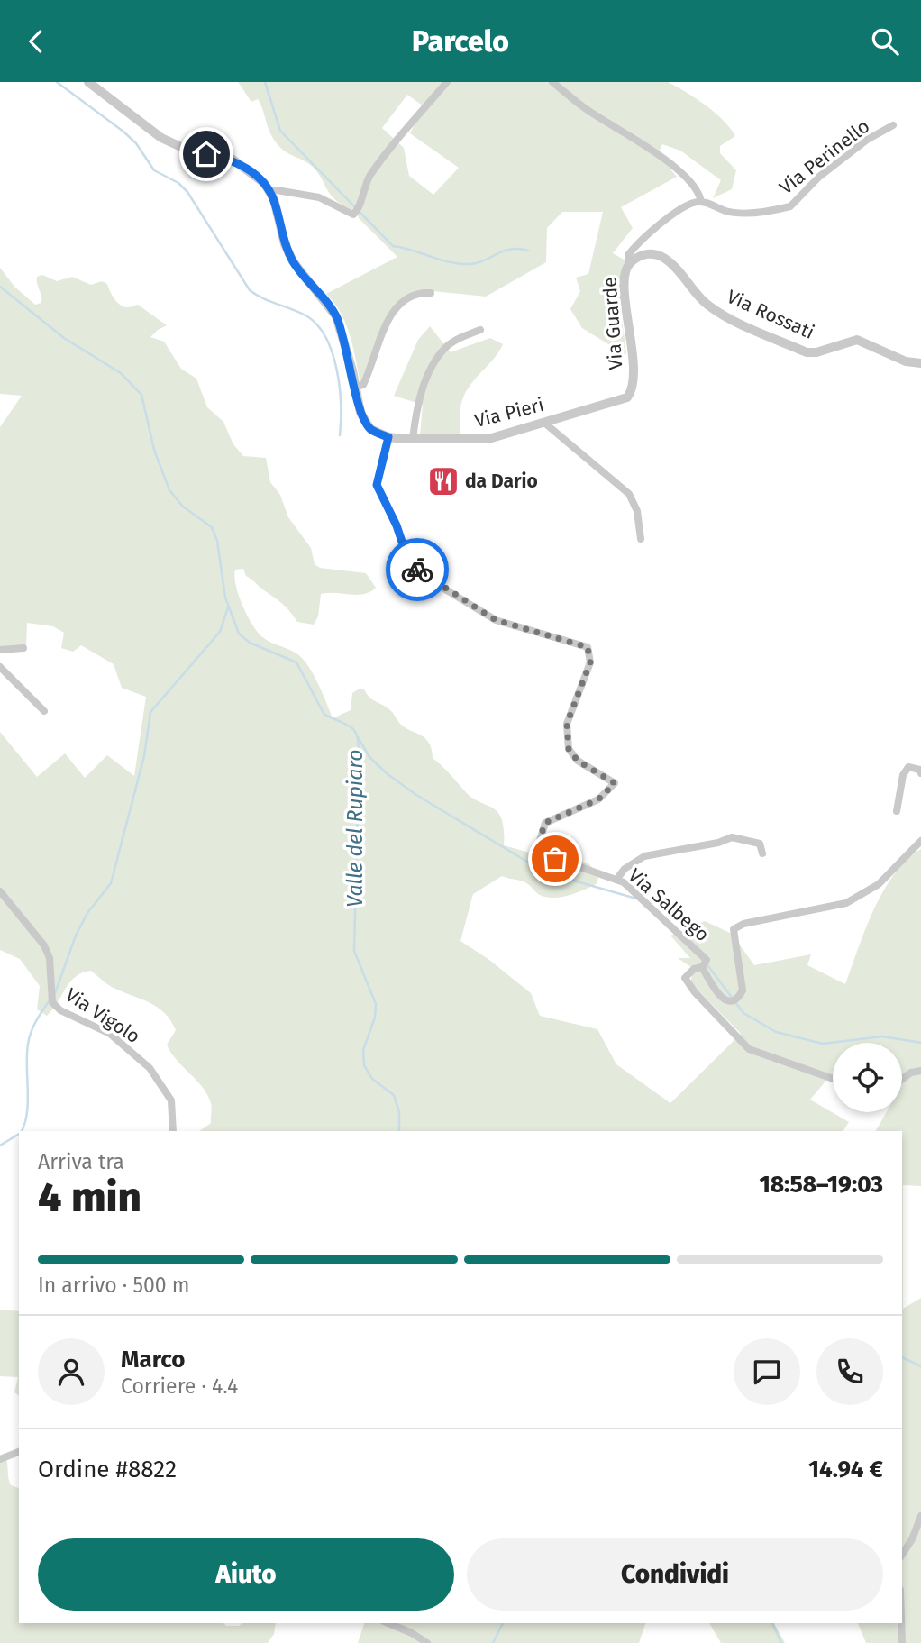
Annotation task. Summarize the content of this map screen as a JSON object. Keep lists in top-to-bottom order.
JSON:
{
  "streets": {
    "street": [
      "Via Perinello",
      "Via Rossati",
      "Via Guarde",
      "Via Pieri",
      "Via Salbego",
      "Via Vigolo"
    ]
  },
  "crossings": [
    ["Via Rossati", "Via Guarde"],
    ["Via Guarde", "Via Pieri"],
    ["Via Pieri", "Via Salbego"]
  ],
  "water": ["Valle del Rupiaro"],
  "places": {
    "restaurant": ["da Dario"]
  },
  "page": {
    "header": "Parcelo",
    "heading": ["4 min", "Arriva tra", "18:58–19:03"],
    "panel": [
      "Marco",
      "Corriere · 4.4",
      "Ordine #8822",
      "14.94 €"
    ],
    "bar": "In arrivo · 500 m",
    "buttons": ["Aiuto", "Condividi"]
  }
}
